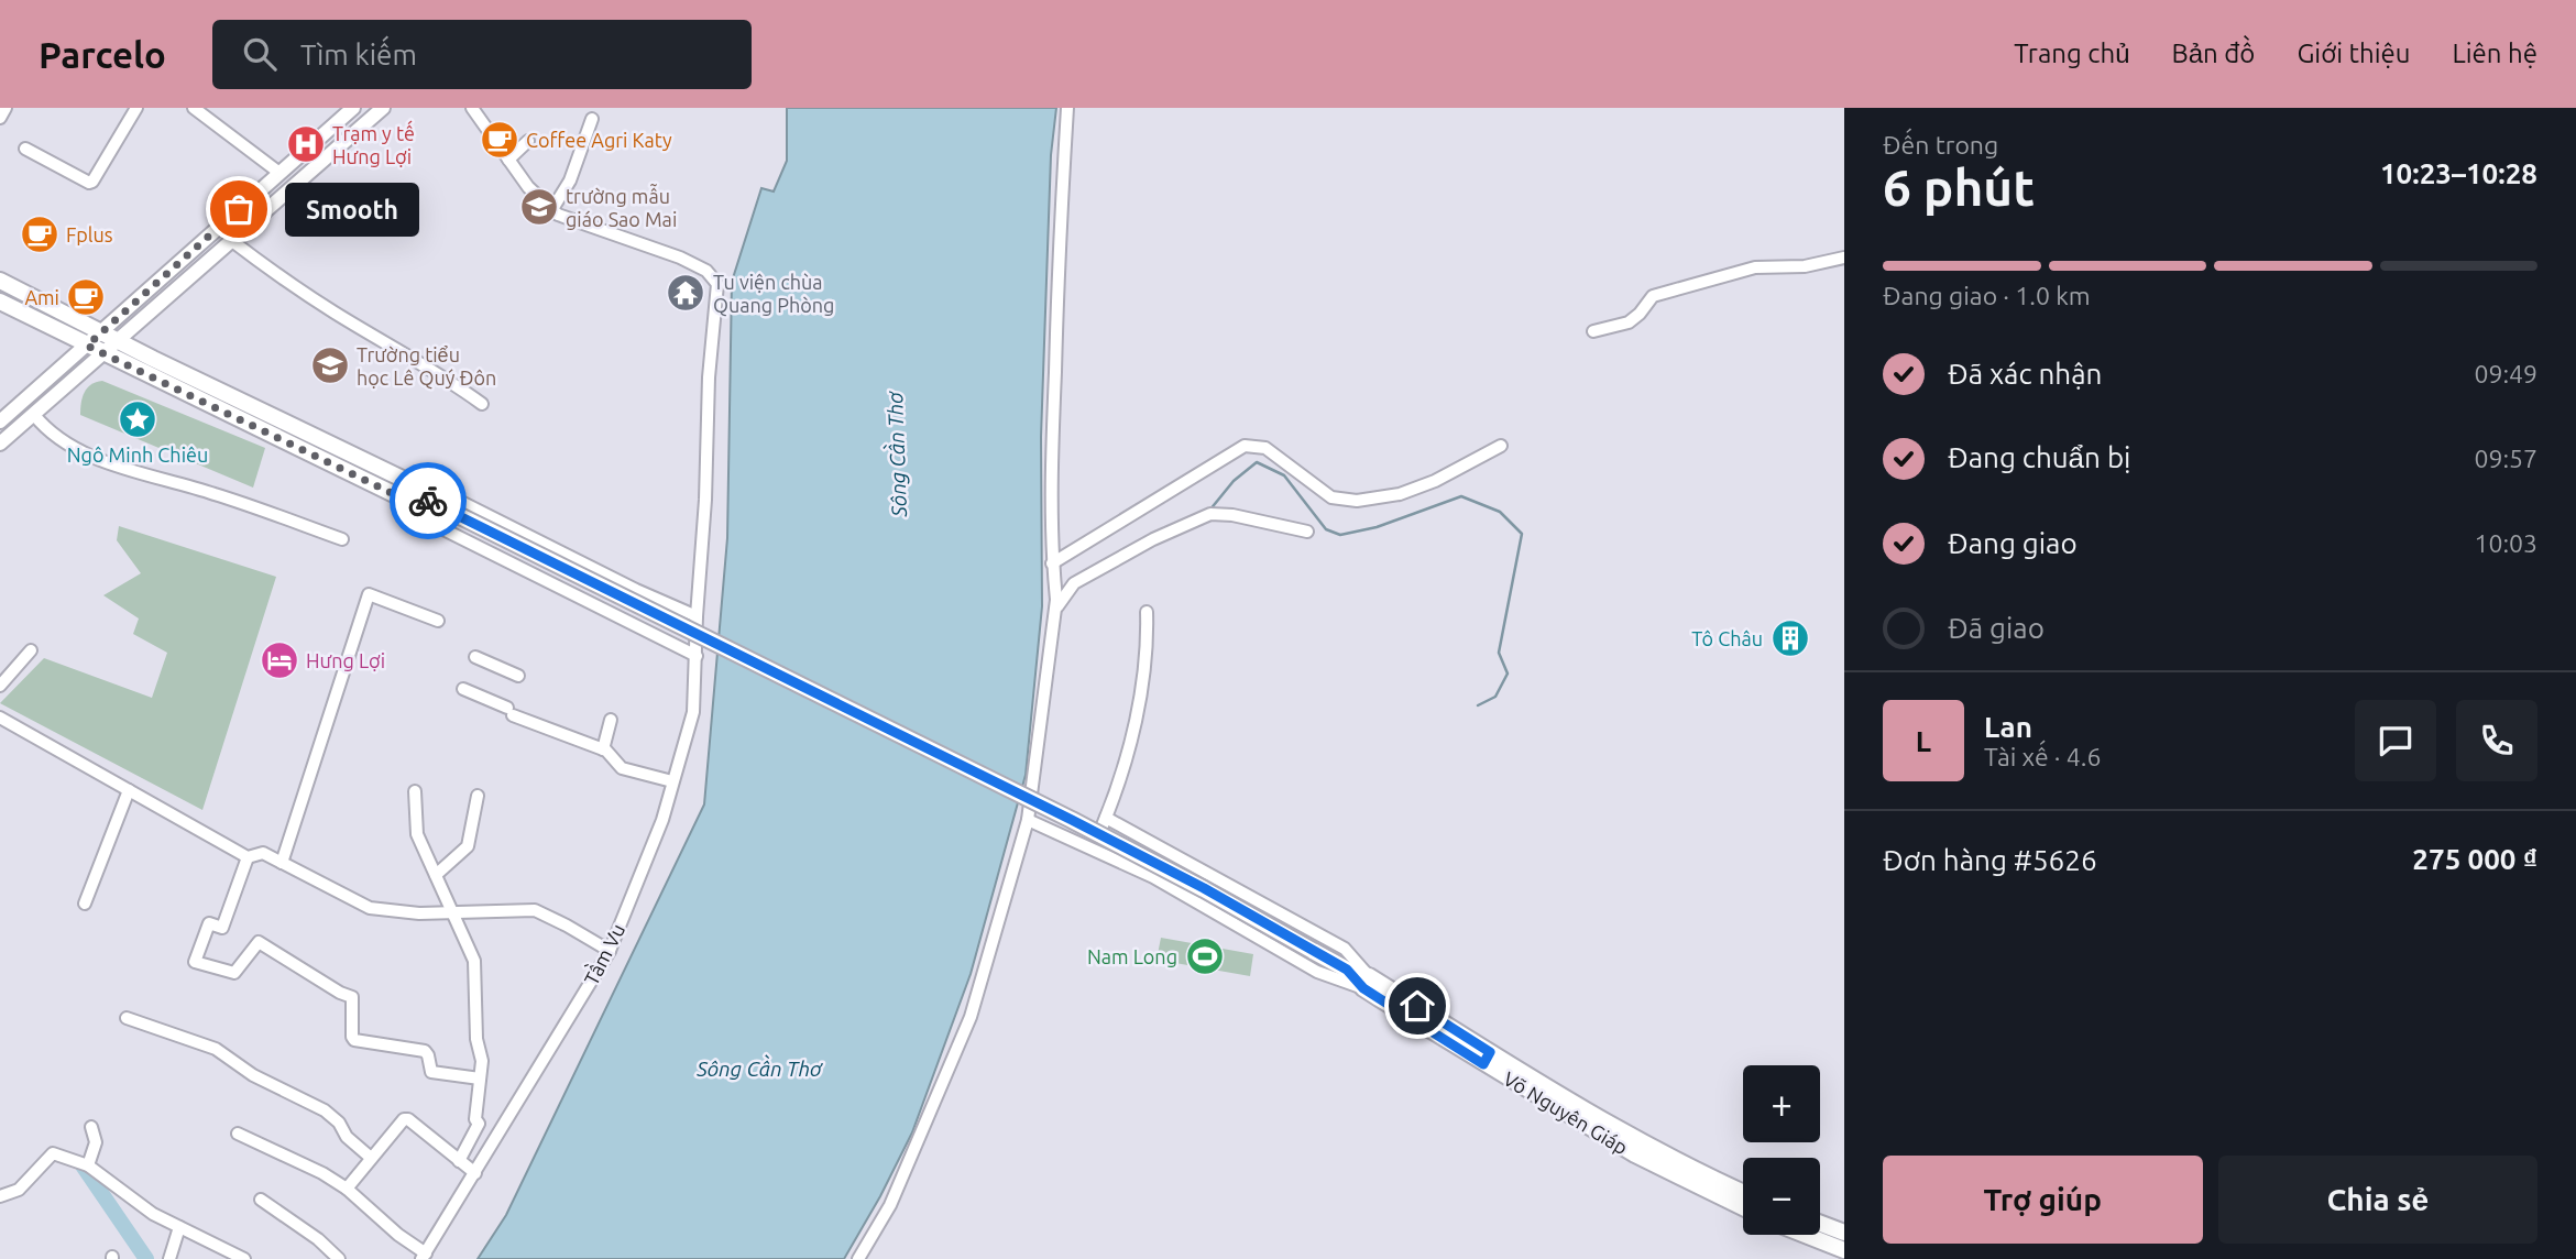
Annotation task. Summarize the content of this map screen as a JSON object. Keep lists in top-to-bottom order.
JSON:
{
  "streets": {
    "highway": ["Võ Nguyên Giáp"],
    "street": ["Tầm Vu"]
  },
  "water": ["Sông Cần Thơ"],
  "places": {
    "cafe": ["Coffee Agri Katy", "Fplus", "Ami"],
    "hospital": ["Trạm y tế Hưng Lợi"],
    "school or university": ["trường mẫu giáo Sao Mai", "Trường tiểu học Lê Quý Đôn"],
    "other": ["Smooth"],
    "temple": ["Tu viện chùa Quang Phòng"],
    "place": ["Ngô Minh Chiêu"],
    "building": ["Tô Châu"],
    "hotel": ["Hưng Lợi"],
    "sports": ["Nam Long"]
  },
  "page": {
    "header": "Parcelo",
    "search": "Tìm kiếm",
    "nav": [
      "Trang chủ",
      "Bản đồ",
      "Giới thiệu",
      "Liên hệ"
    ],
    "heading": ["6 phút", "Đến trong", "10:23–10:28"],
    "panel": [
      "Lan",
      "Tài xế · 4.6",
      "Đơn hàng #5626",
      "275 000 ₫"
    ],
    "bubble": "Smooth",
    "bar": "Đang giao · 1.0 km",
    "list": [
      ["Đã xác nhận", "09:49"],
      ["Đang chuẩn bị", "09:57"],
      ["Đang giao", "10:03"],
      "Đã giao"
    ],
    "round": "L",
    "map_buttons": ["+", "−"],
    "buttons": ["Trợ giúp", "Chia sẻ"]
  }
}
